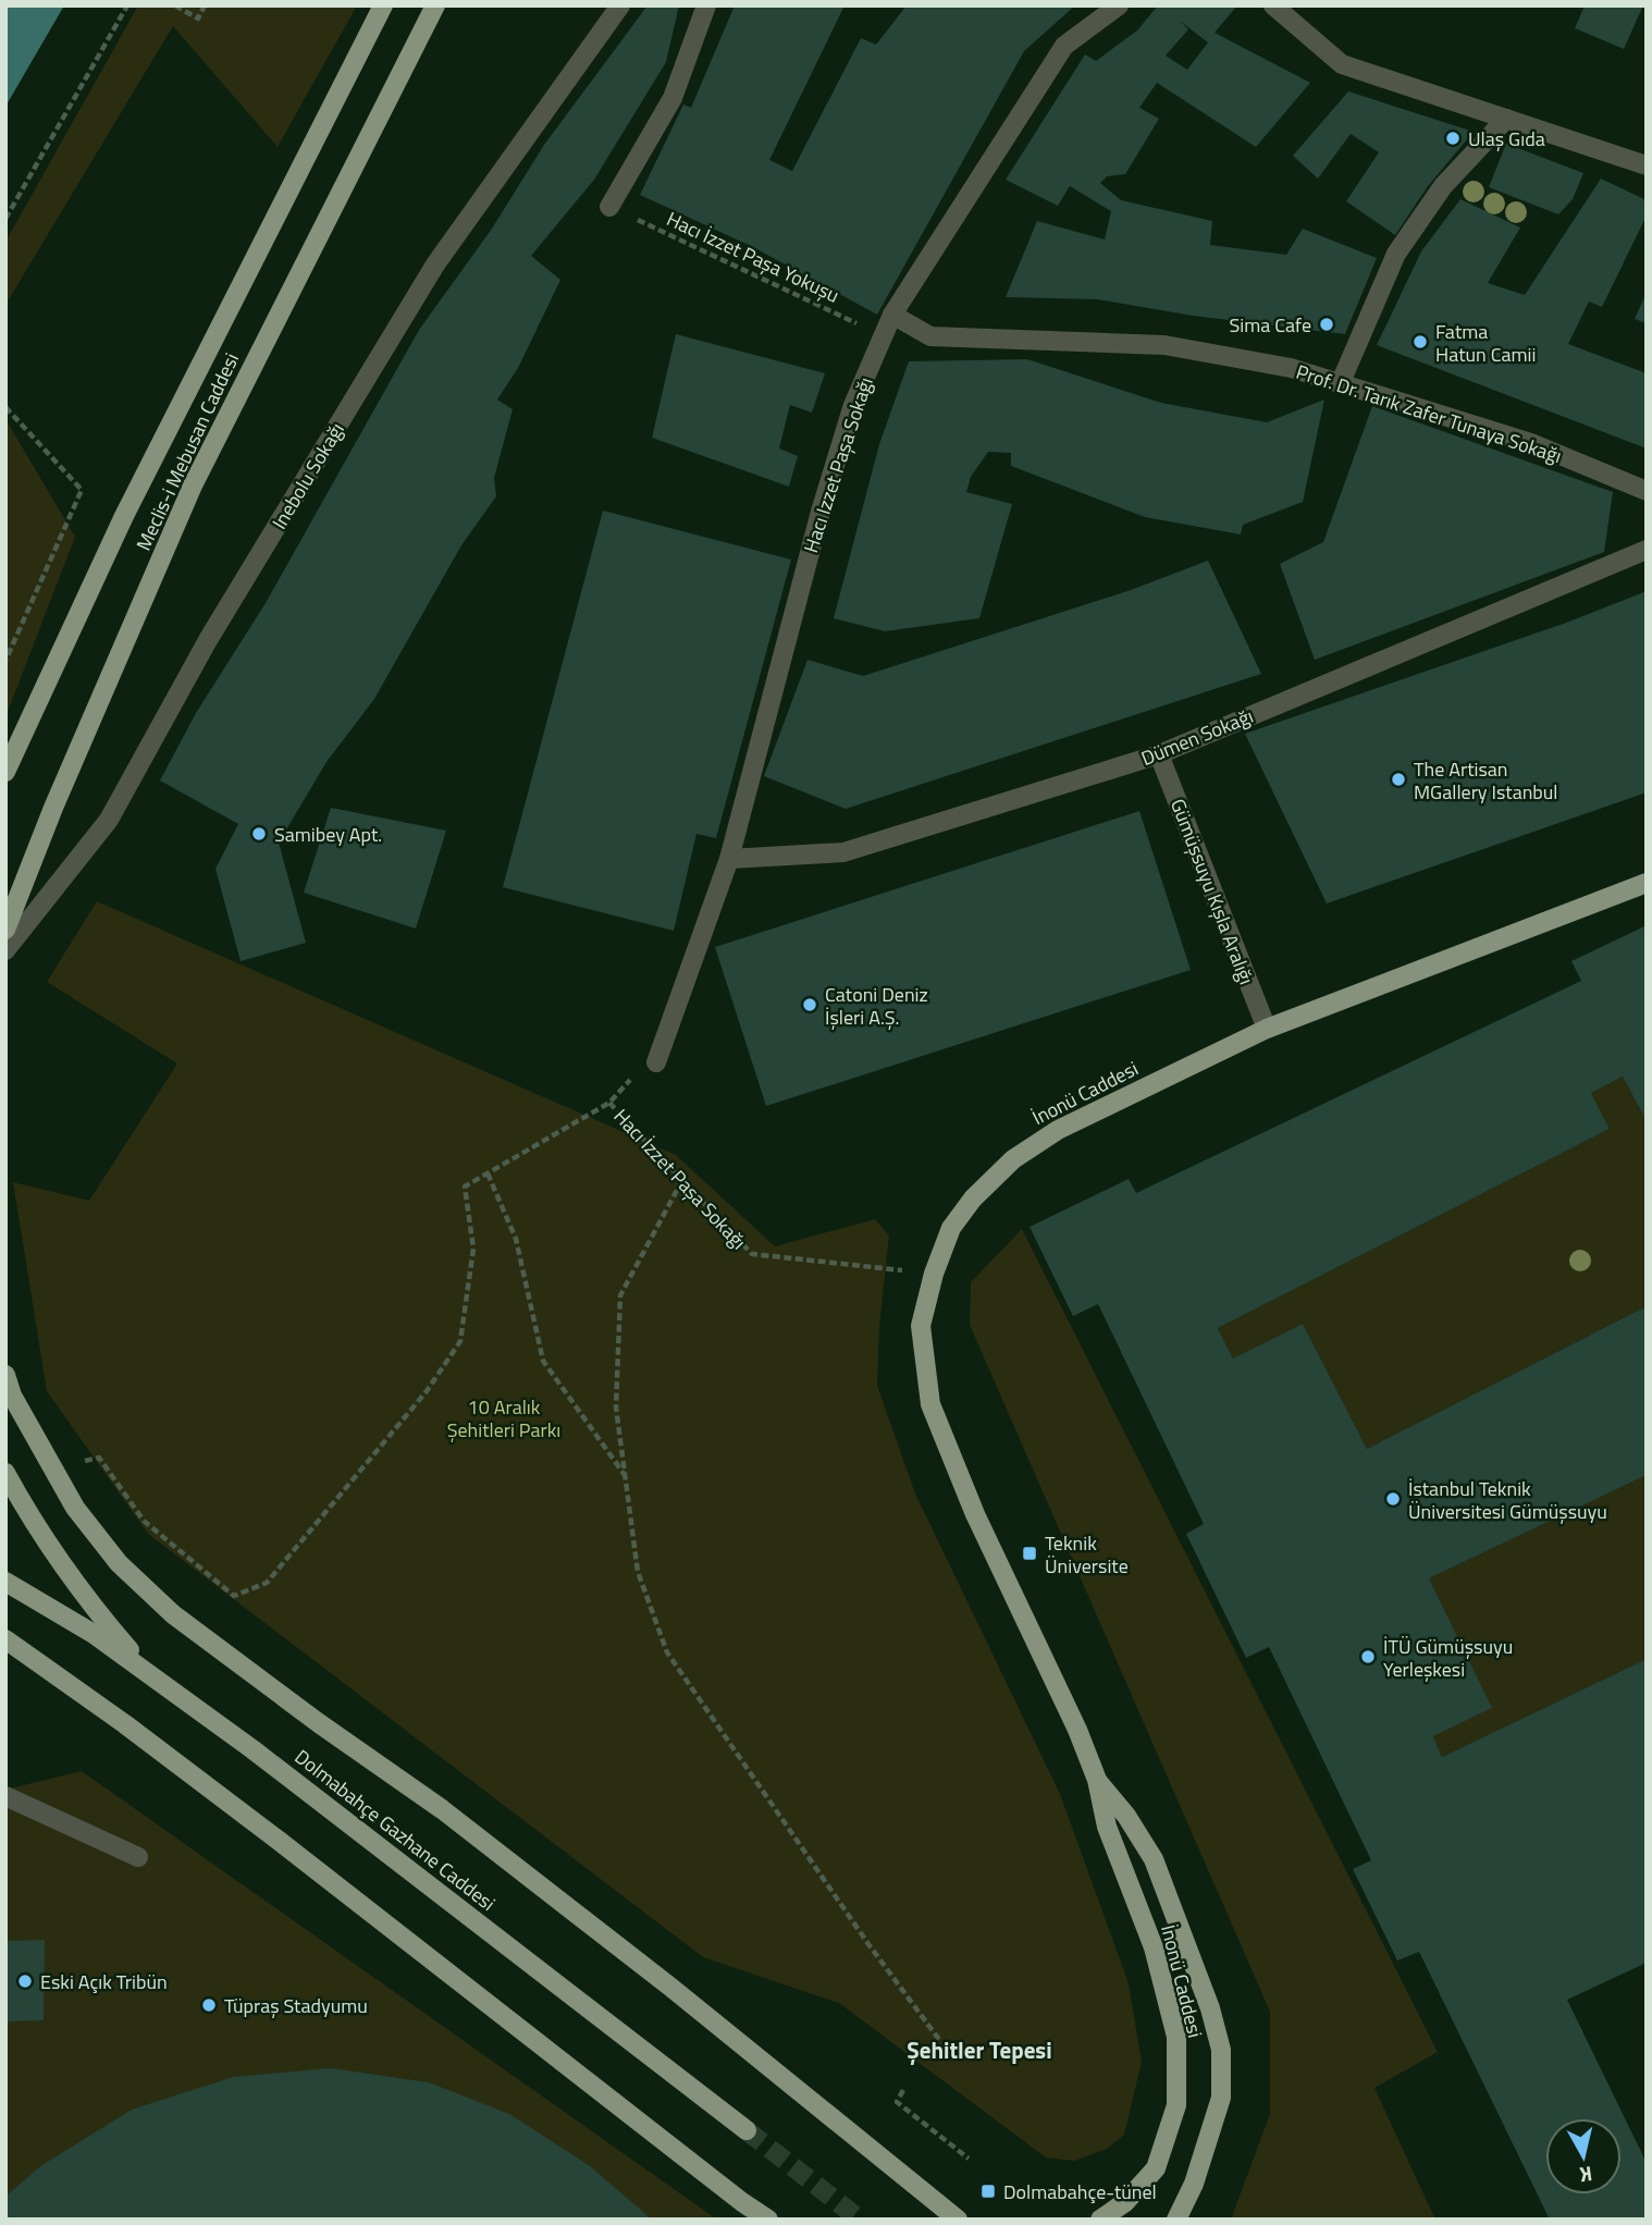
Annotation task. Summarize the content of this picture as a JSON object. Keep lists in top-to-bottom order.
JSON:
{
  "streets": {
    "main road": ["Meclis-i Mebusan Caddesi", "İnonü Caddesi", "Dolmabahçe Gazhane Caddesi"],
    "street": [
      "Prof. Dr. Tarık Zafer Tunaya Sokağı",
      "Hacı Izzet Paşa Sokağı",
      "Inebolu Sokağı",
      "Dümen Sokağı",
      "Gümüşsuyu Kışla Aralığı"
    ],
    "path": ["Hacı İzzet Paşa Yokuşu", "Hacı İzzet Paşa Sokağı"]
  },
  "crossings": [
    ["Hacı İzzet Paşa Yokuşu", "Hacı Izzet Paşa Sokağı"],
    ["Prof. Dr. Tarık Zafer Tunaya Sokağı", "Hacı Izzet Paşa Sokağı"],
    ["Hacı Izzet Paşa Sokağı", "Dümen Sokağı"],
    ["Dümen Sokağı", "Gümüşsuyu Kışla Aralığı"],
    ["Gümüşsuyu Kışla Aralığı", "İnonü Caddesi"],
    ["İnonü Caddesi", "Hacı İzzet Paşa Sokağı"]
  ],
  "districts": ["Şehitler Tepesi"],
  "parks": ["10 Aralık Şehitleri Parkı"],
  "places": {
    "other": [
      "Ulaş Gıda",
      "Sima Cafe",
      "Fatma Hatun Camii",
      "The Artisan MGallery Istanbul",
      "Samibey Apt.",
      "Catoni Deniz İşleri A.Ş.",
      "İstanbul Teknik Üniversitesi Gümüşsuyu",
      "İTÜ Gümüşsuyu Yerleşkesi",
      "Eski Açık Tribün",
      "Tüpraş Stadyumu"
    ],
    "transit": ["Teknik Üniversite", "Dolmabahçe-tünel"]
  },
  "north": "bottom"
}
